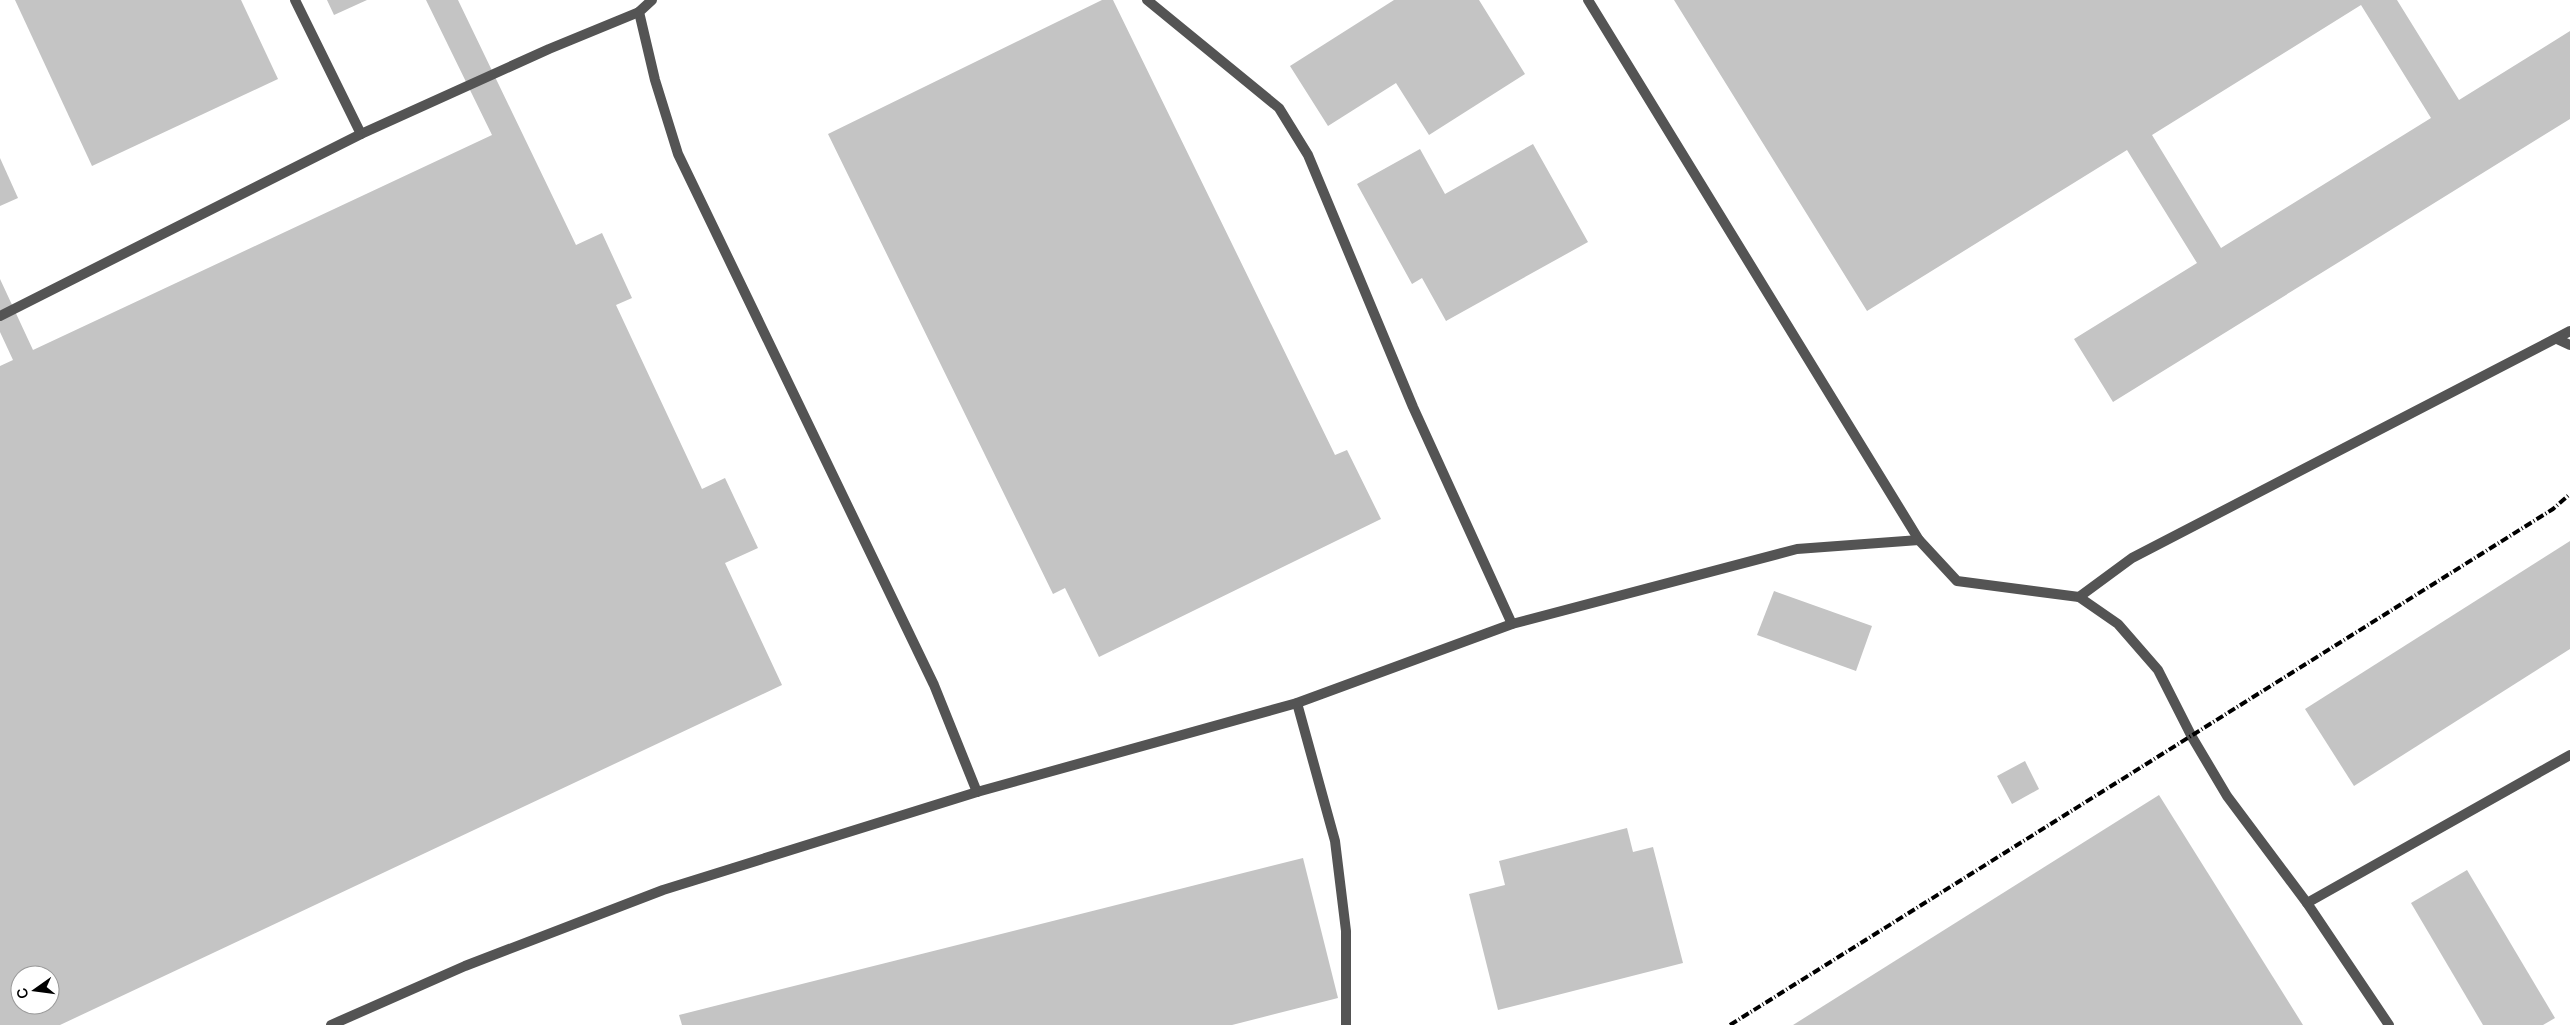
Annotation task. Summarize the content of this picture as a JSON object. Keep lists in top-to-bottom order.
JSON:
{
  "north": "left"
}
